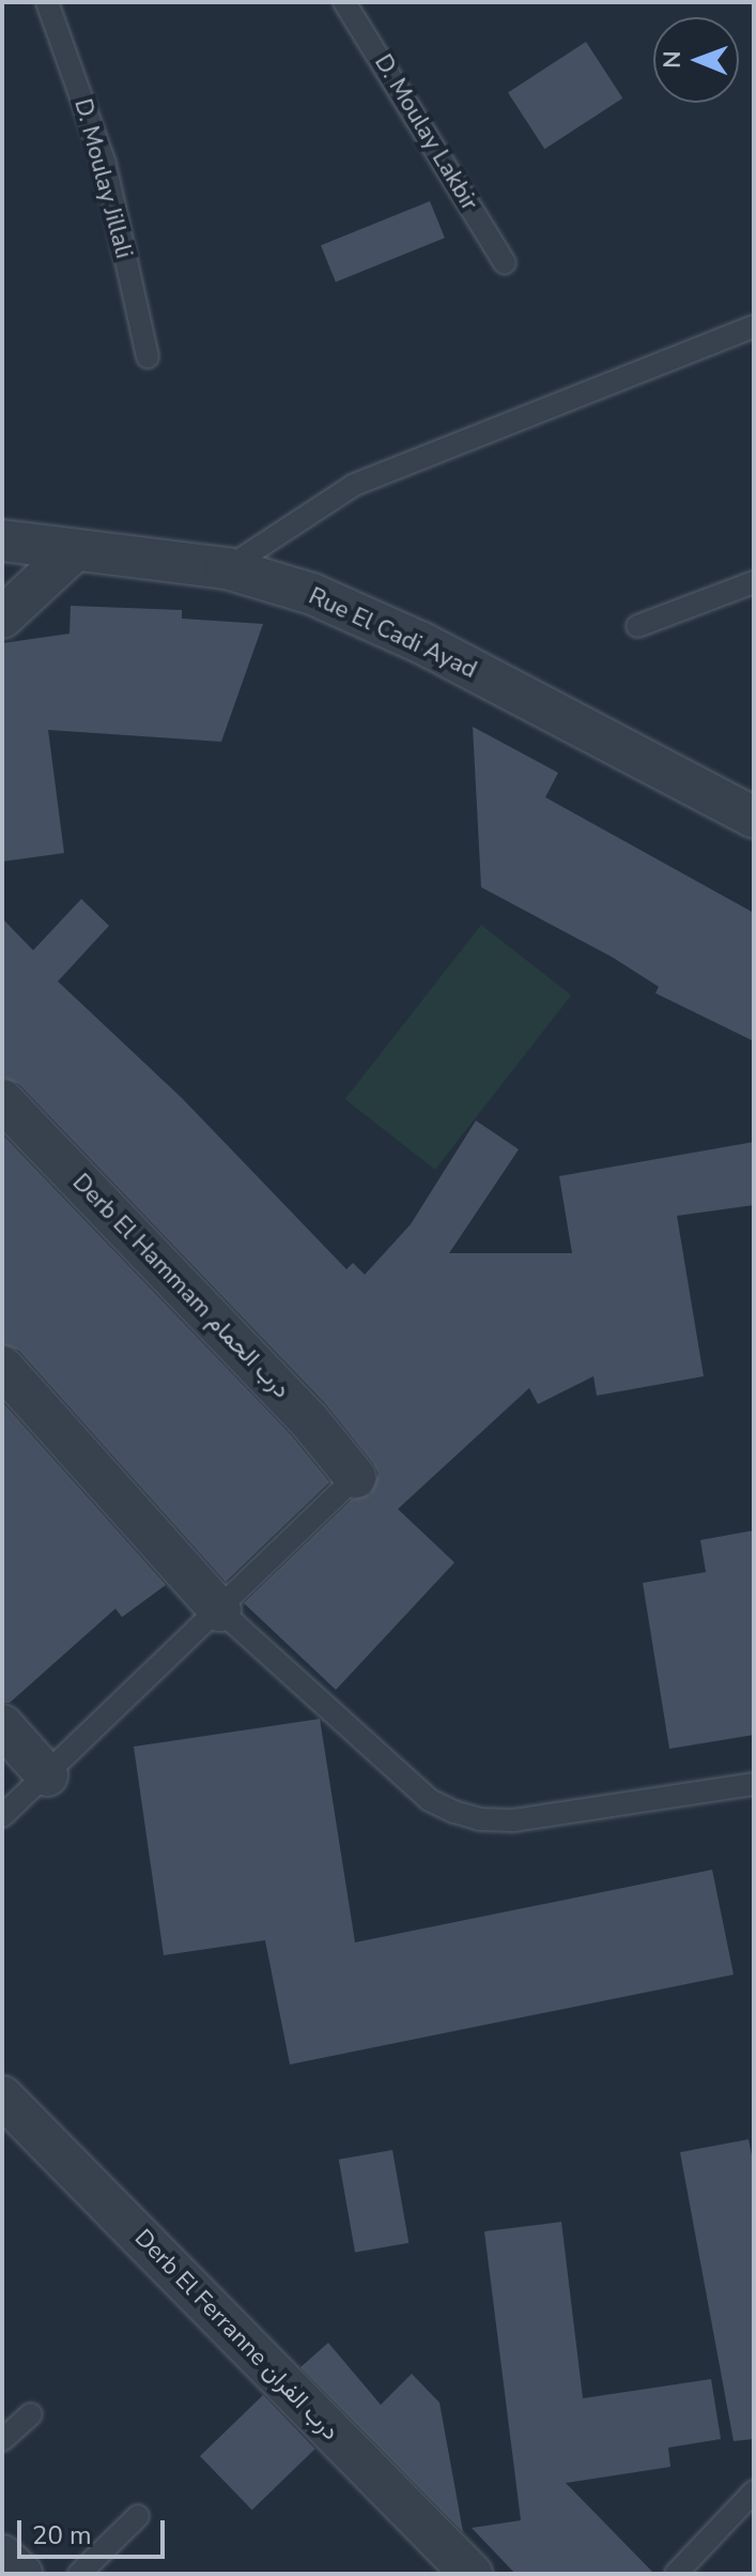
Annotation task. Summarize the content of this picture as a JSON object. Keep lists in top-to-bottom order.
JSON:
{
  "streets": {
    "street": ["Rue El Cadi Ayad", "Derb El Hammam درب الحمام", "Derb El Ferranne درب الفران"],
    "lane": ["D. Moulay Lakbir", "D. Moulay Jillali"]
  },
  "scale_bar": "20 m",
  "north": "left"
}
